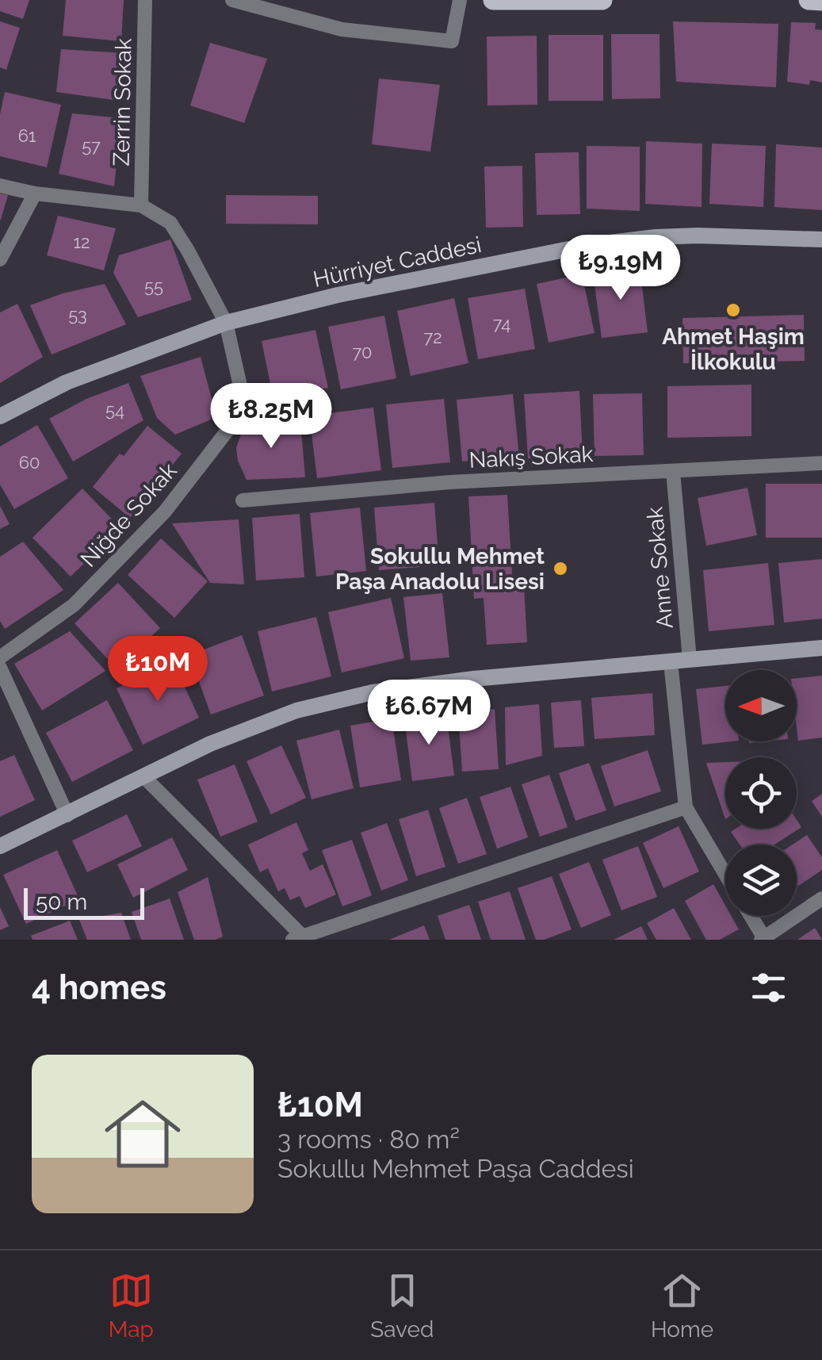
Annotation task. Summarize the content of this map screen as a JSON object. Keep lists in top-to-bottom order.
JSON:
{
  "streets": {
    "main road": ["Hürriyet Caddesi"],
    "street": [
      "Zerrin Sokak",
      "Nakış Sokak",
      "Niğde Sokak",
      "Anne Sokak"
    ]
  },
  "crossings": [
    ["Zerrin Sokak", "Niğde Sokak"],
    ["Hürriyet Caddesi", "Niğde Sokak"],
    ["Nakış Sokak", "Anne Sokak"]
  ],
  "places": ["Ahmet Haşim İlkokulu", "Sokullu Mehmet Paşa Anadolu Lisesi"],
  "house_numbers": [
    "61",
    "57",
    "12",
    "55",
    "53",
    "74",
    "72",
    "70",
    "54",
    "60"
  ],
  "scale_bar": "50 m",
  "north": "left",
  "page": {
    "price": [
      "₺9.19M",
      "₺8.25M",
      "₺10M",
      "₺6.67M"
    ],
    "scale": "50 m",
    "heading": "4 homes",
    "list": [
      {
        "name": "₺10M",
        "note": "3 rooms · 80 m² · Sokullu Mehmet Paşa Caddesi"
      }
    ],
    "tabs": ["Map", "Saved", "Home"]
  }
}
